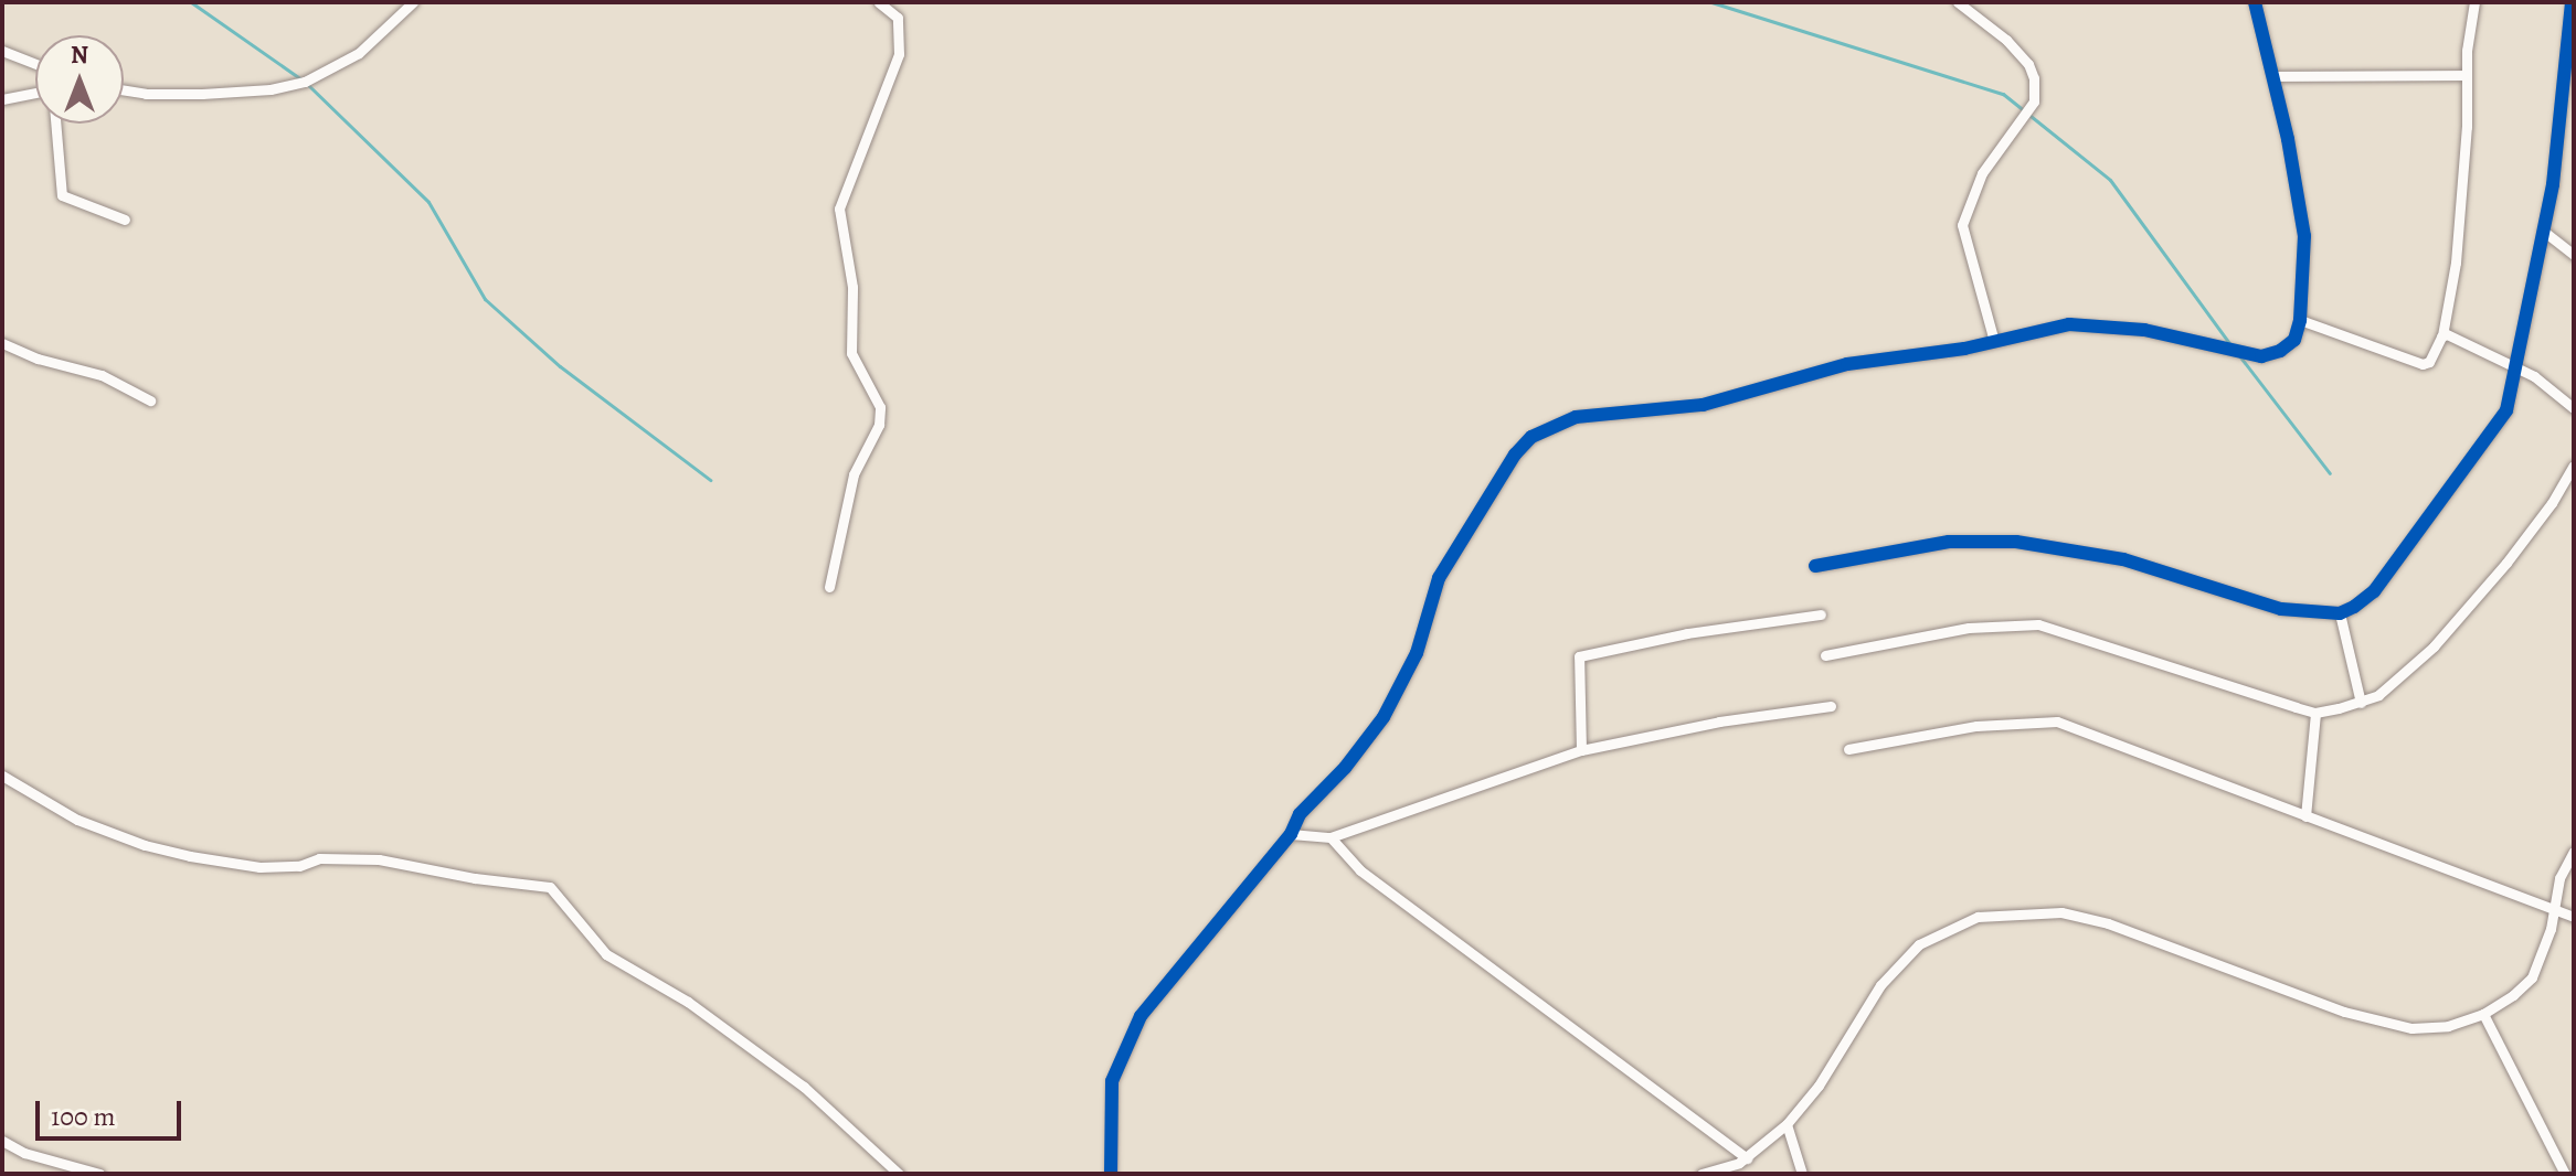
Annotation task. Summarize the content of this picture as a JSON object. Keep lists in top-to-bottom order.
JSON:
{
  "scale_bar": "100 m",
  "north": "top"
}
